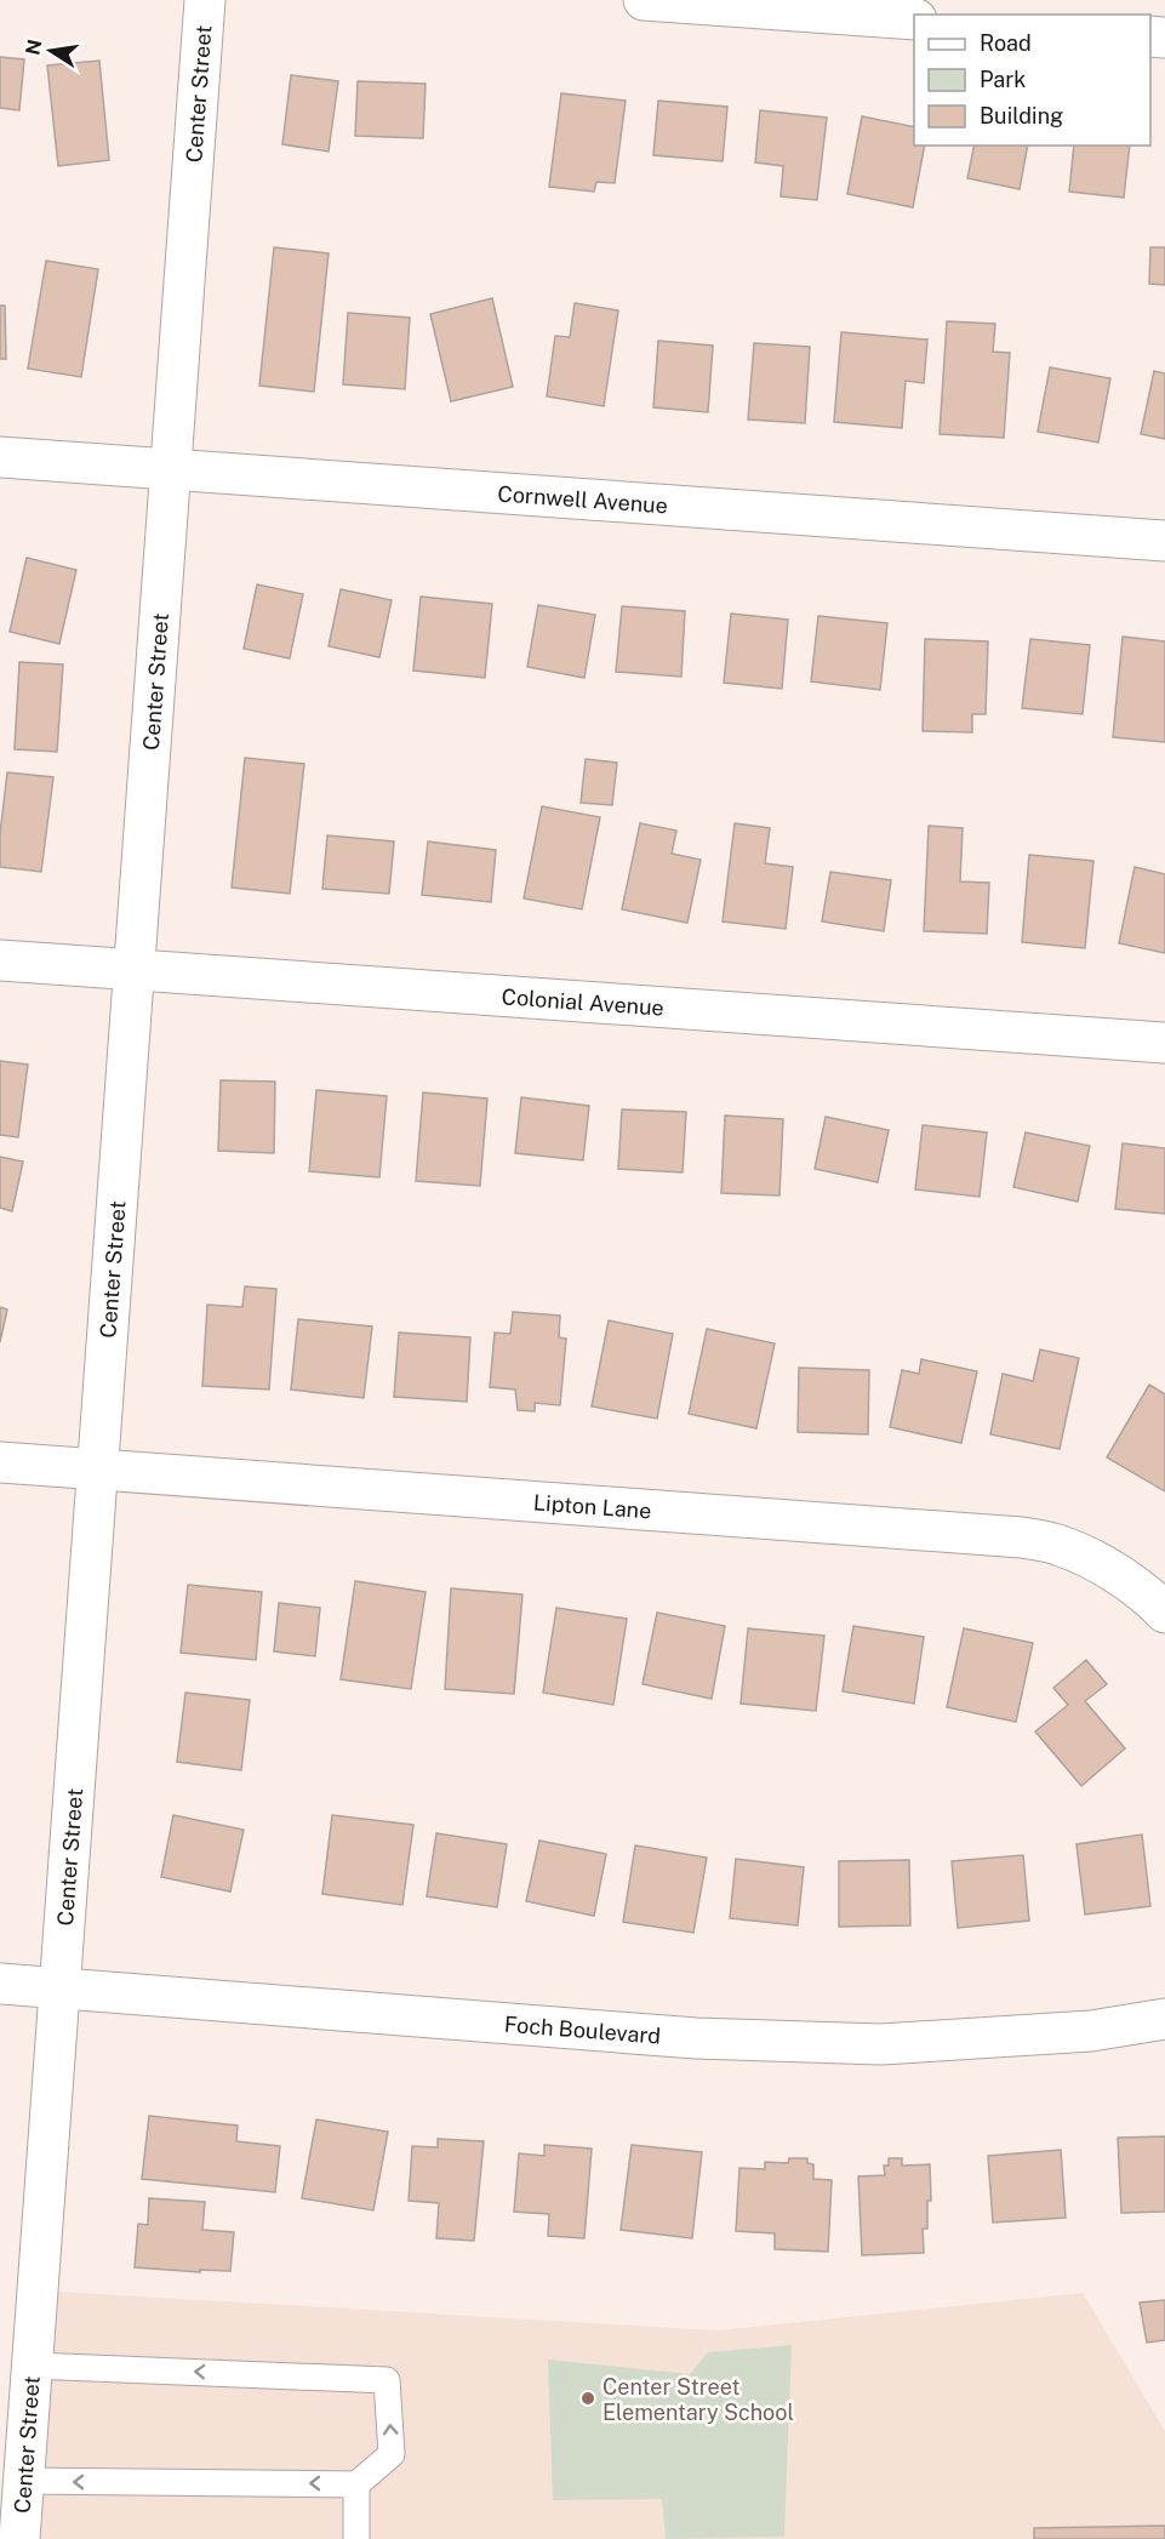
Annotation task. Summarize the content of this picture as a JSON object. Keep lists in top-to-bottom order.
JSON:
{
  "streets": {
    "street": [
      "Center Street",
      "Cornwell Avenue",
      "Colonial Avenue",
      "Lipton Lane",
      "Foch Boulevard"
    ]
  },
  "crossings": [
    ["Center Street", "Cornwell Avenue"],
    ["Center Street", "Colonial Avenue"],
    ["Center Street", "Lipton Lane"],
    ["Center Street", "Foch Boulevard"]
  ],
  "places": ["Center Street Elementary School"],
  "legend": ["Road", "Park", "Building"],
  "north": "left"
}
